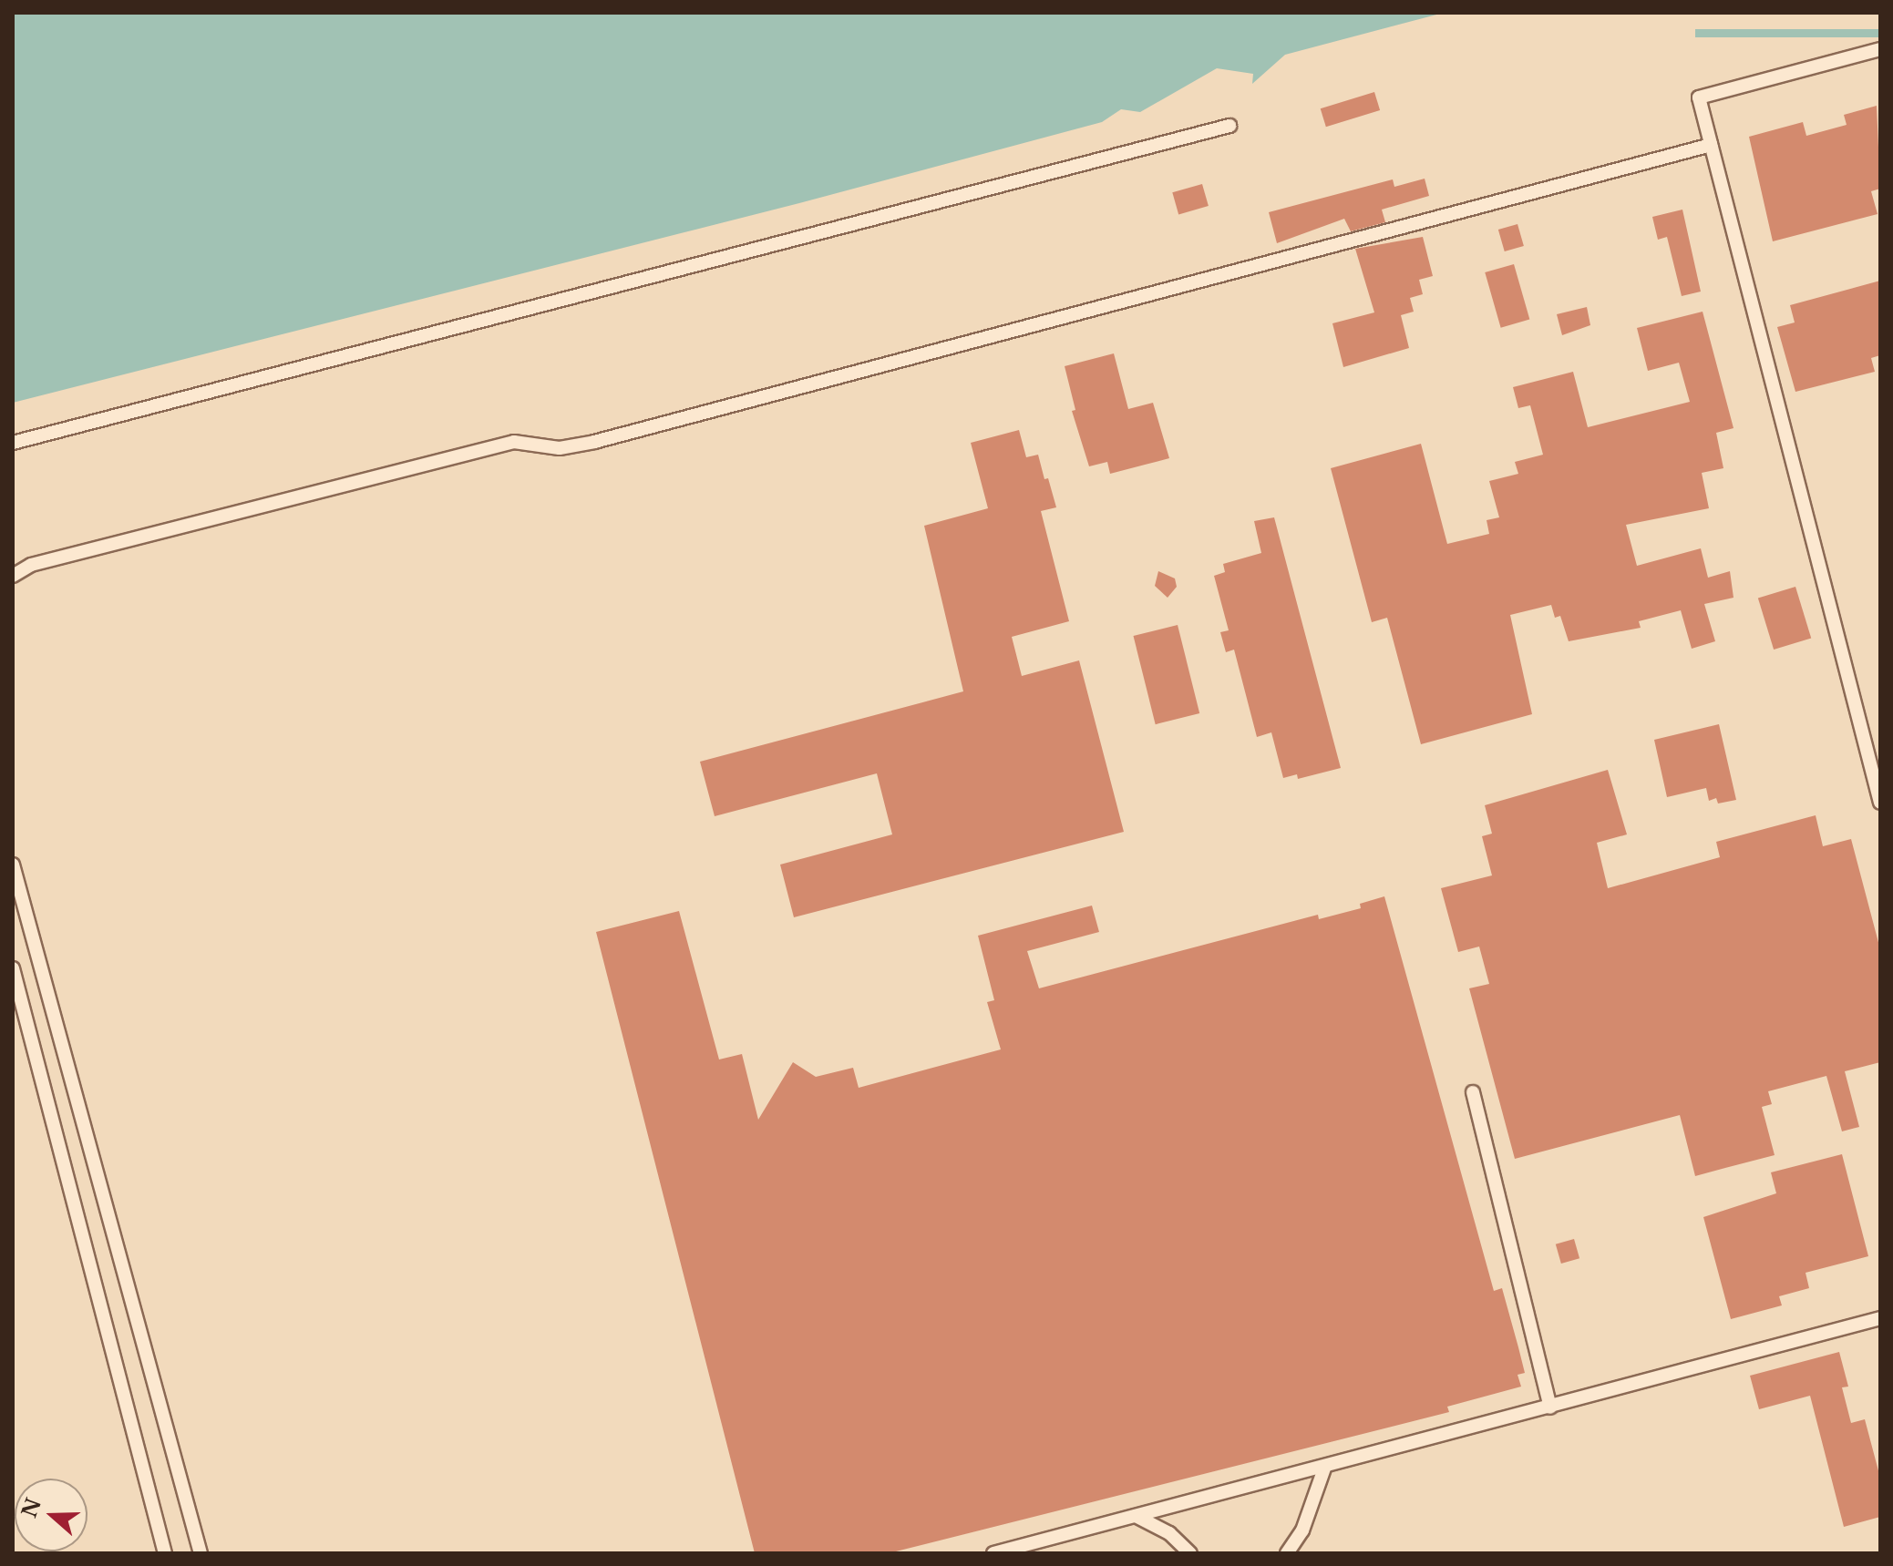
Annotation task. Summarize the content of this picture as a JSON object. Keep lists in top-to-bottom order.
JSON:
{
  "north": "left"
}
